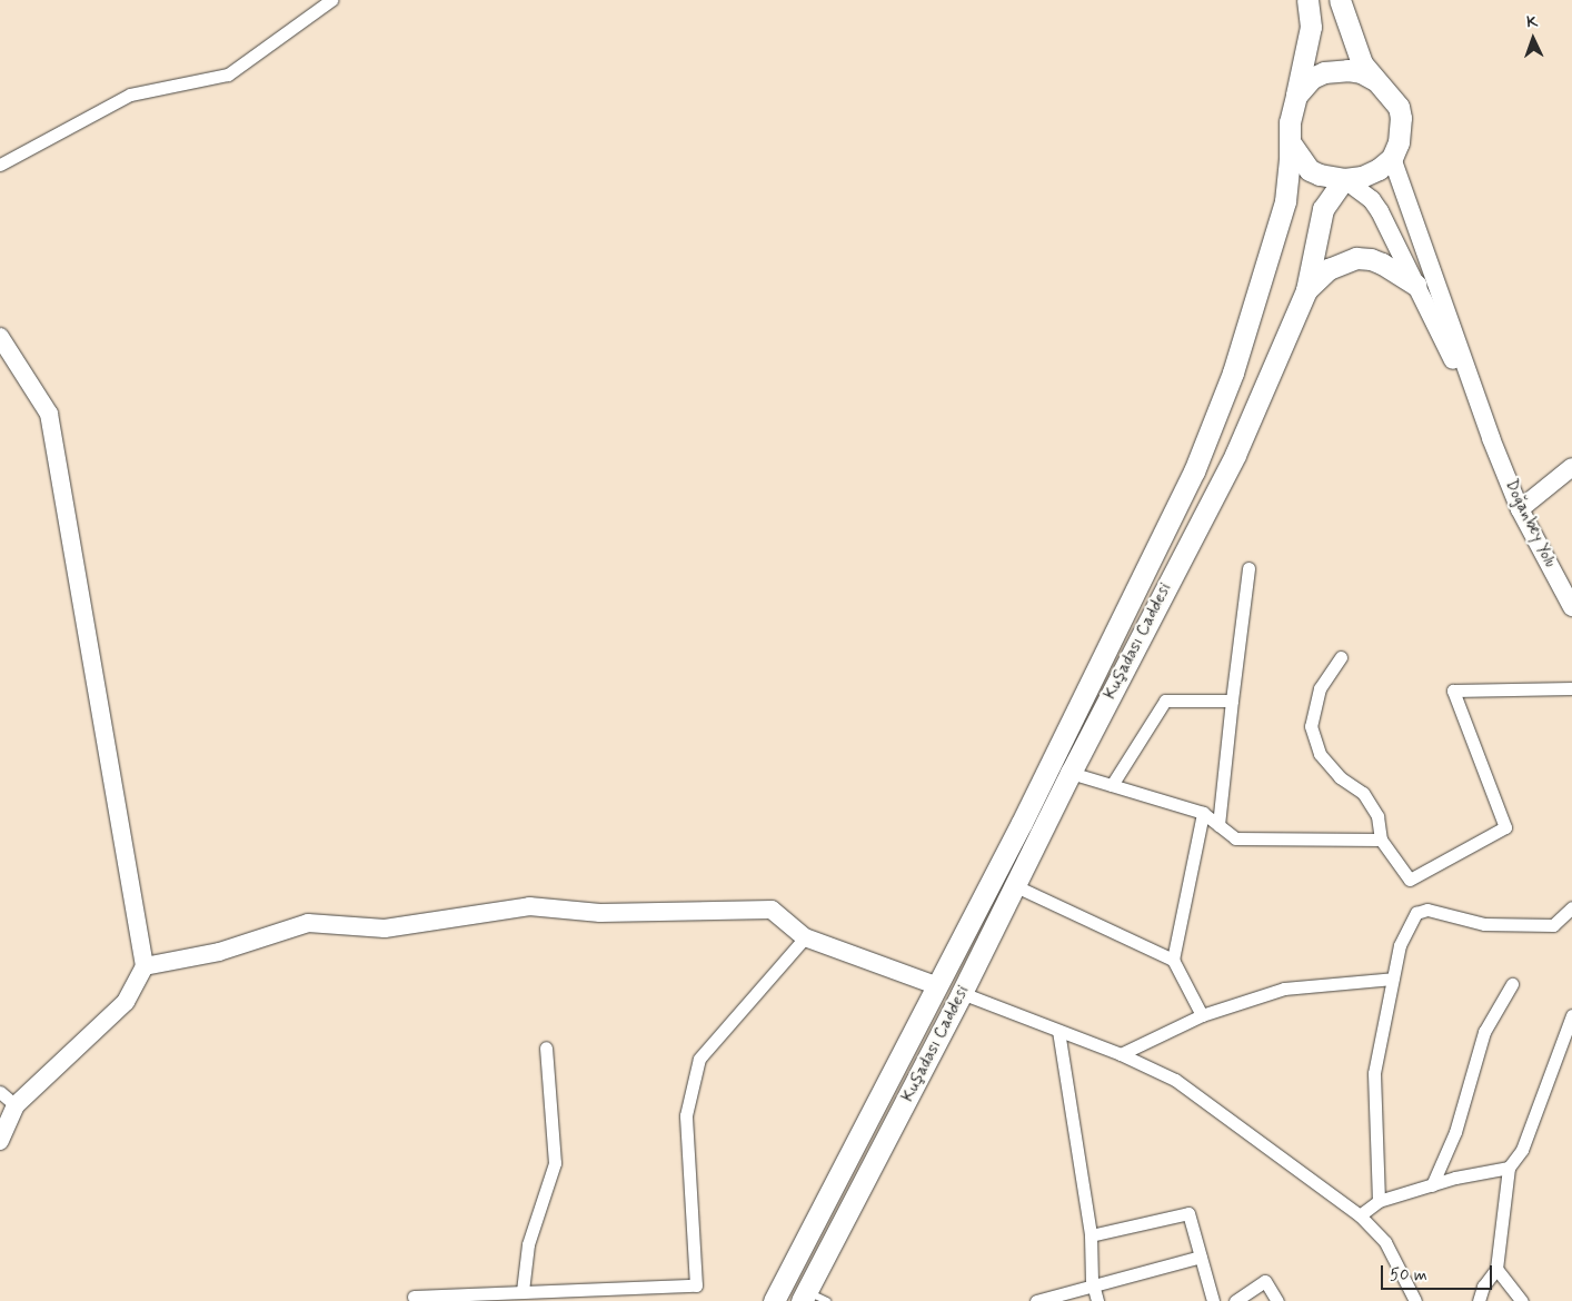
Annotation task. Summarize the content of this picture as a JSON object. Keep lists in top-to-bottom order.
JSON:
{
  "streets": {
    "main road": ["Kuşadası Caddesi"],
    "street": ["Doğanbey Yolu"]
  },
  "scale_bar": "50 m",
  "north": "top"
}
